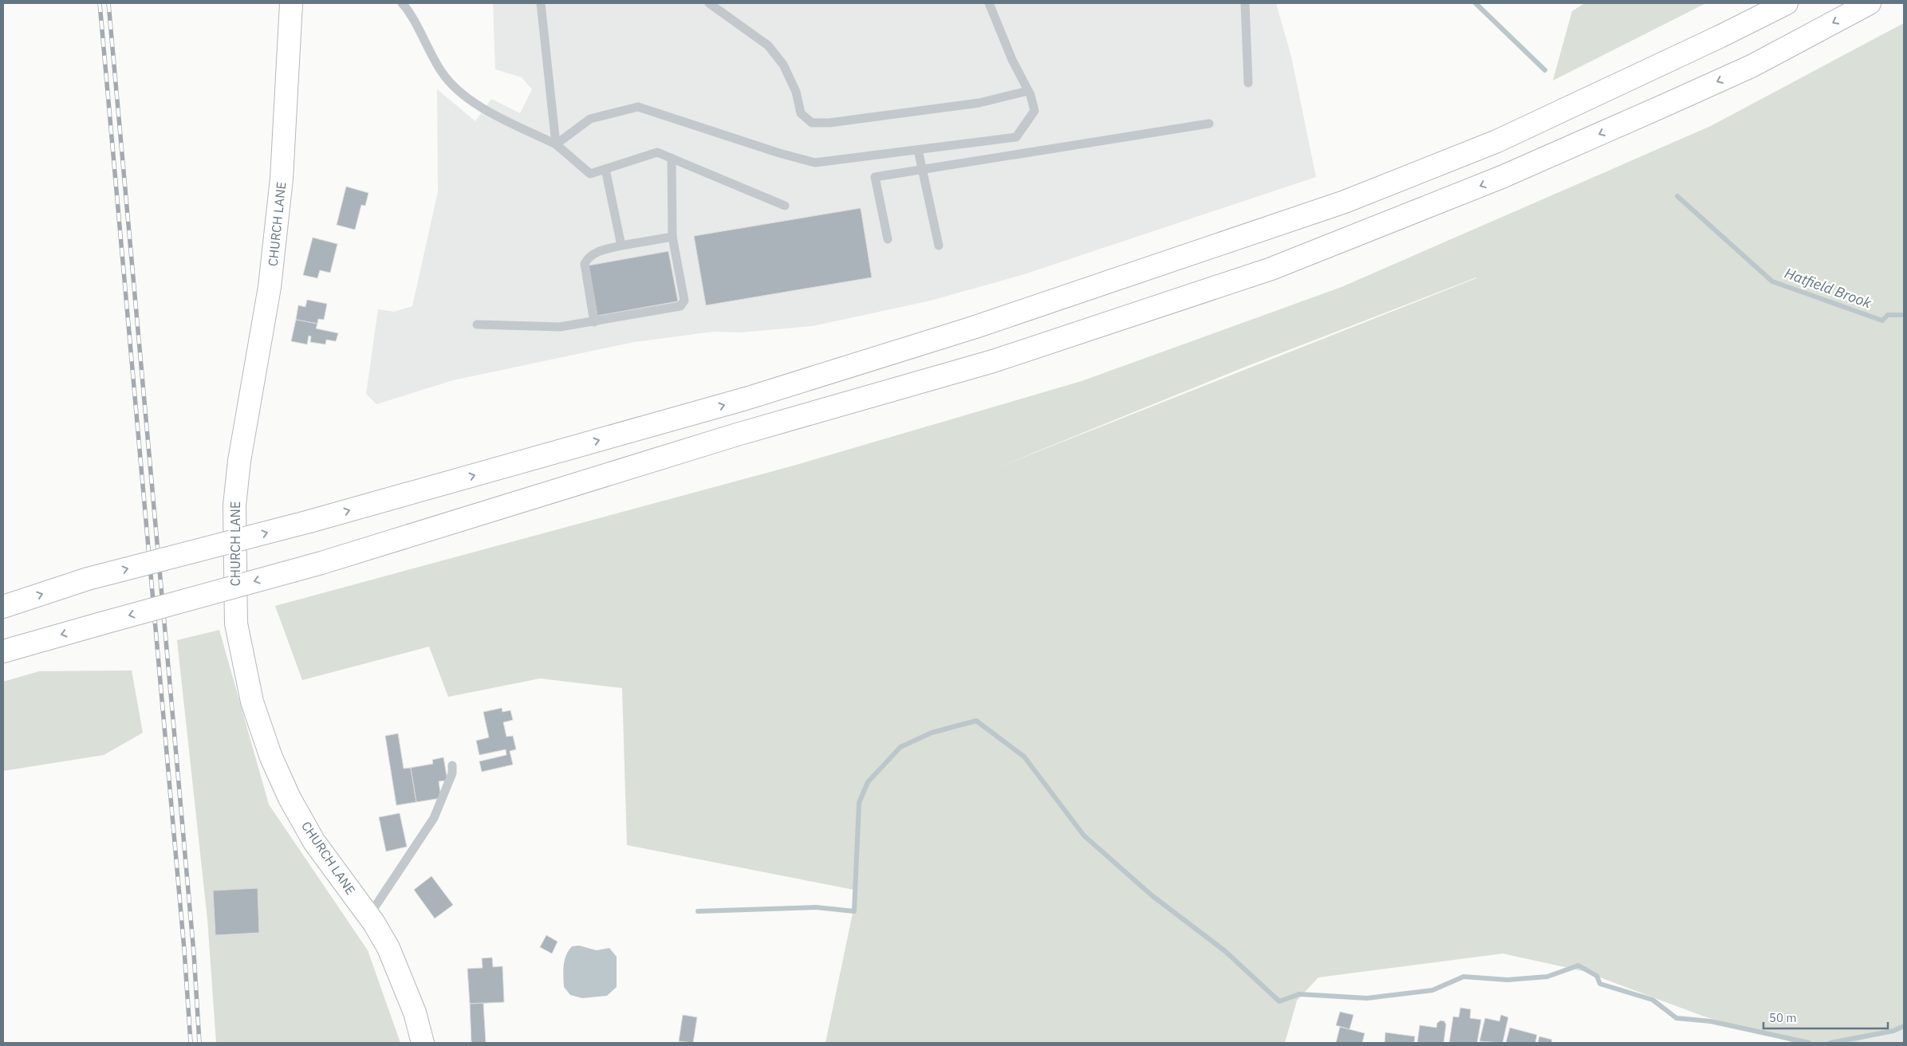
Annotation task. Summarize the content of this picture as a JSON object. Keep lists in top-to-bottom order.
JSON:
{
  "streets": {
    "main road": ["CHURCH LANE"]
  },
  "water": ["Hatfield Brook"],
  "scale_bar": "50 m"
}
